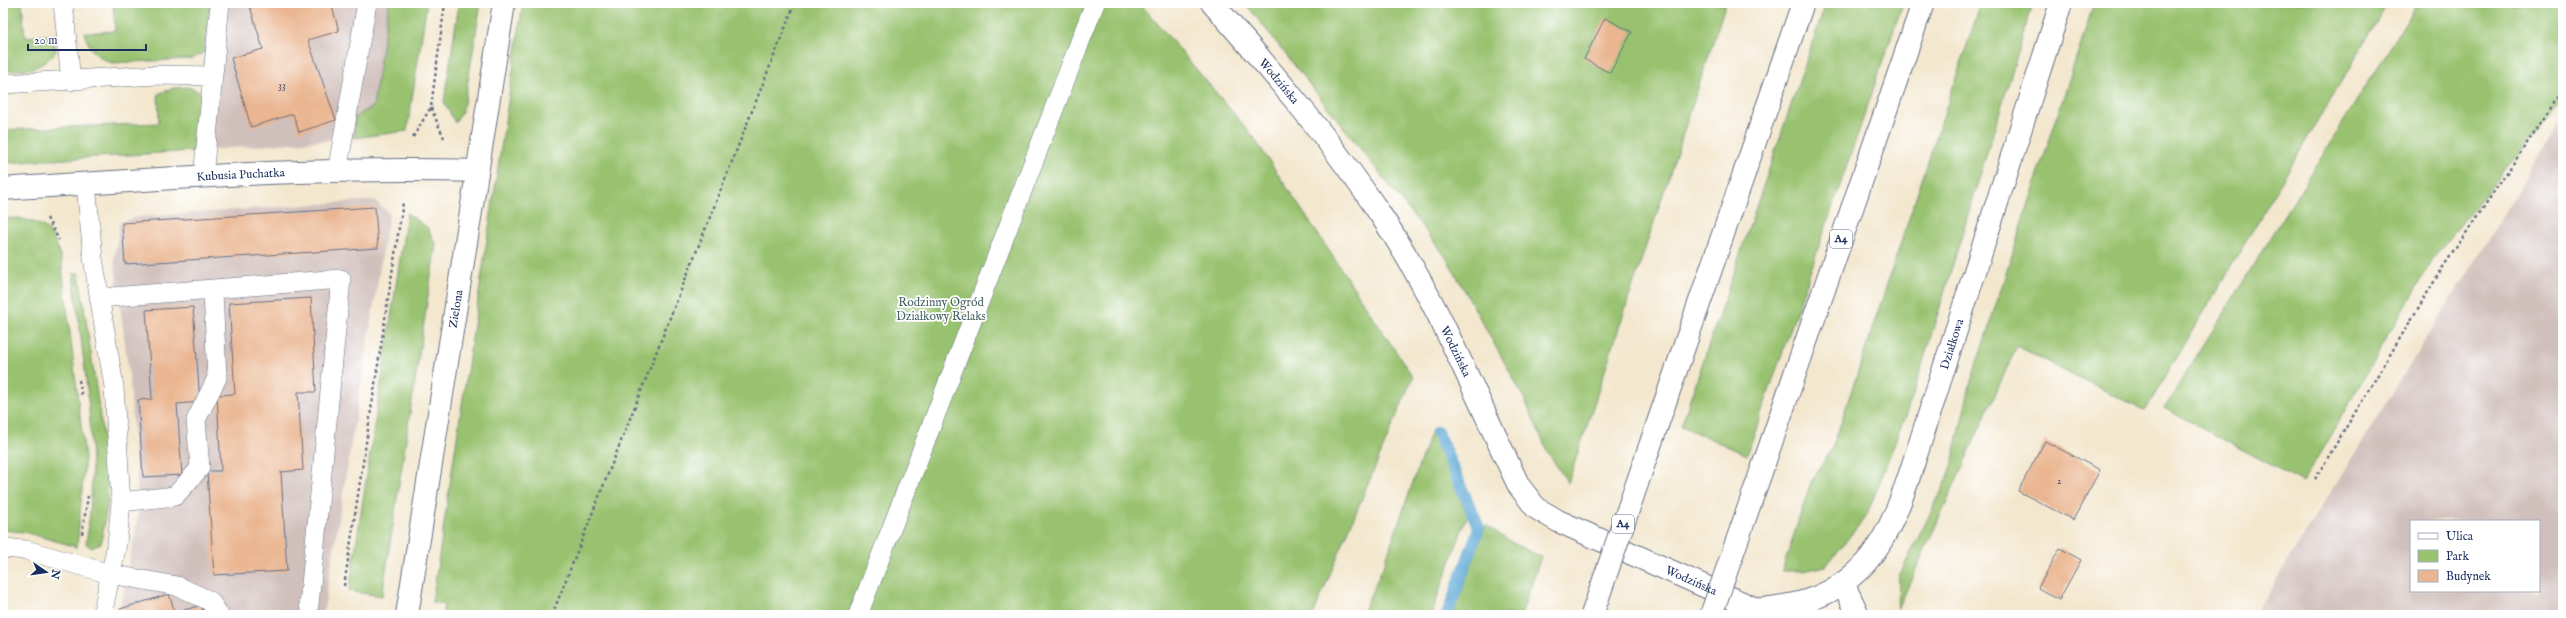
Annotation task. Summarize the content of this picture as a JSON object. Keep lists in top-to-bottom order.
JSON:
{
  "streets": {
    "main road": [
      "Wodzińska",
      "Kubusia Puchatka",
      "A4",
      "Zielona",
      "Działkowa"
    ]
  },
  "crossings": [
    ["Wodzińska", "Działkowa"],
    ["Kubusia Puchatka", "Zielona"]
  ],
  "parks": ["Rodzinny Ogród Działkowy Relaks"],
  "house_numbers": ["33", "2"],
  "legend": ["Ulica", "Park", "Budynek"],
  "scale_bar": "20 m",
  "north": "right"
}
